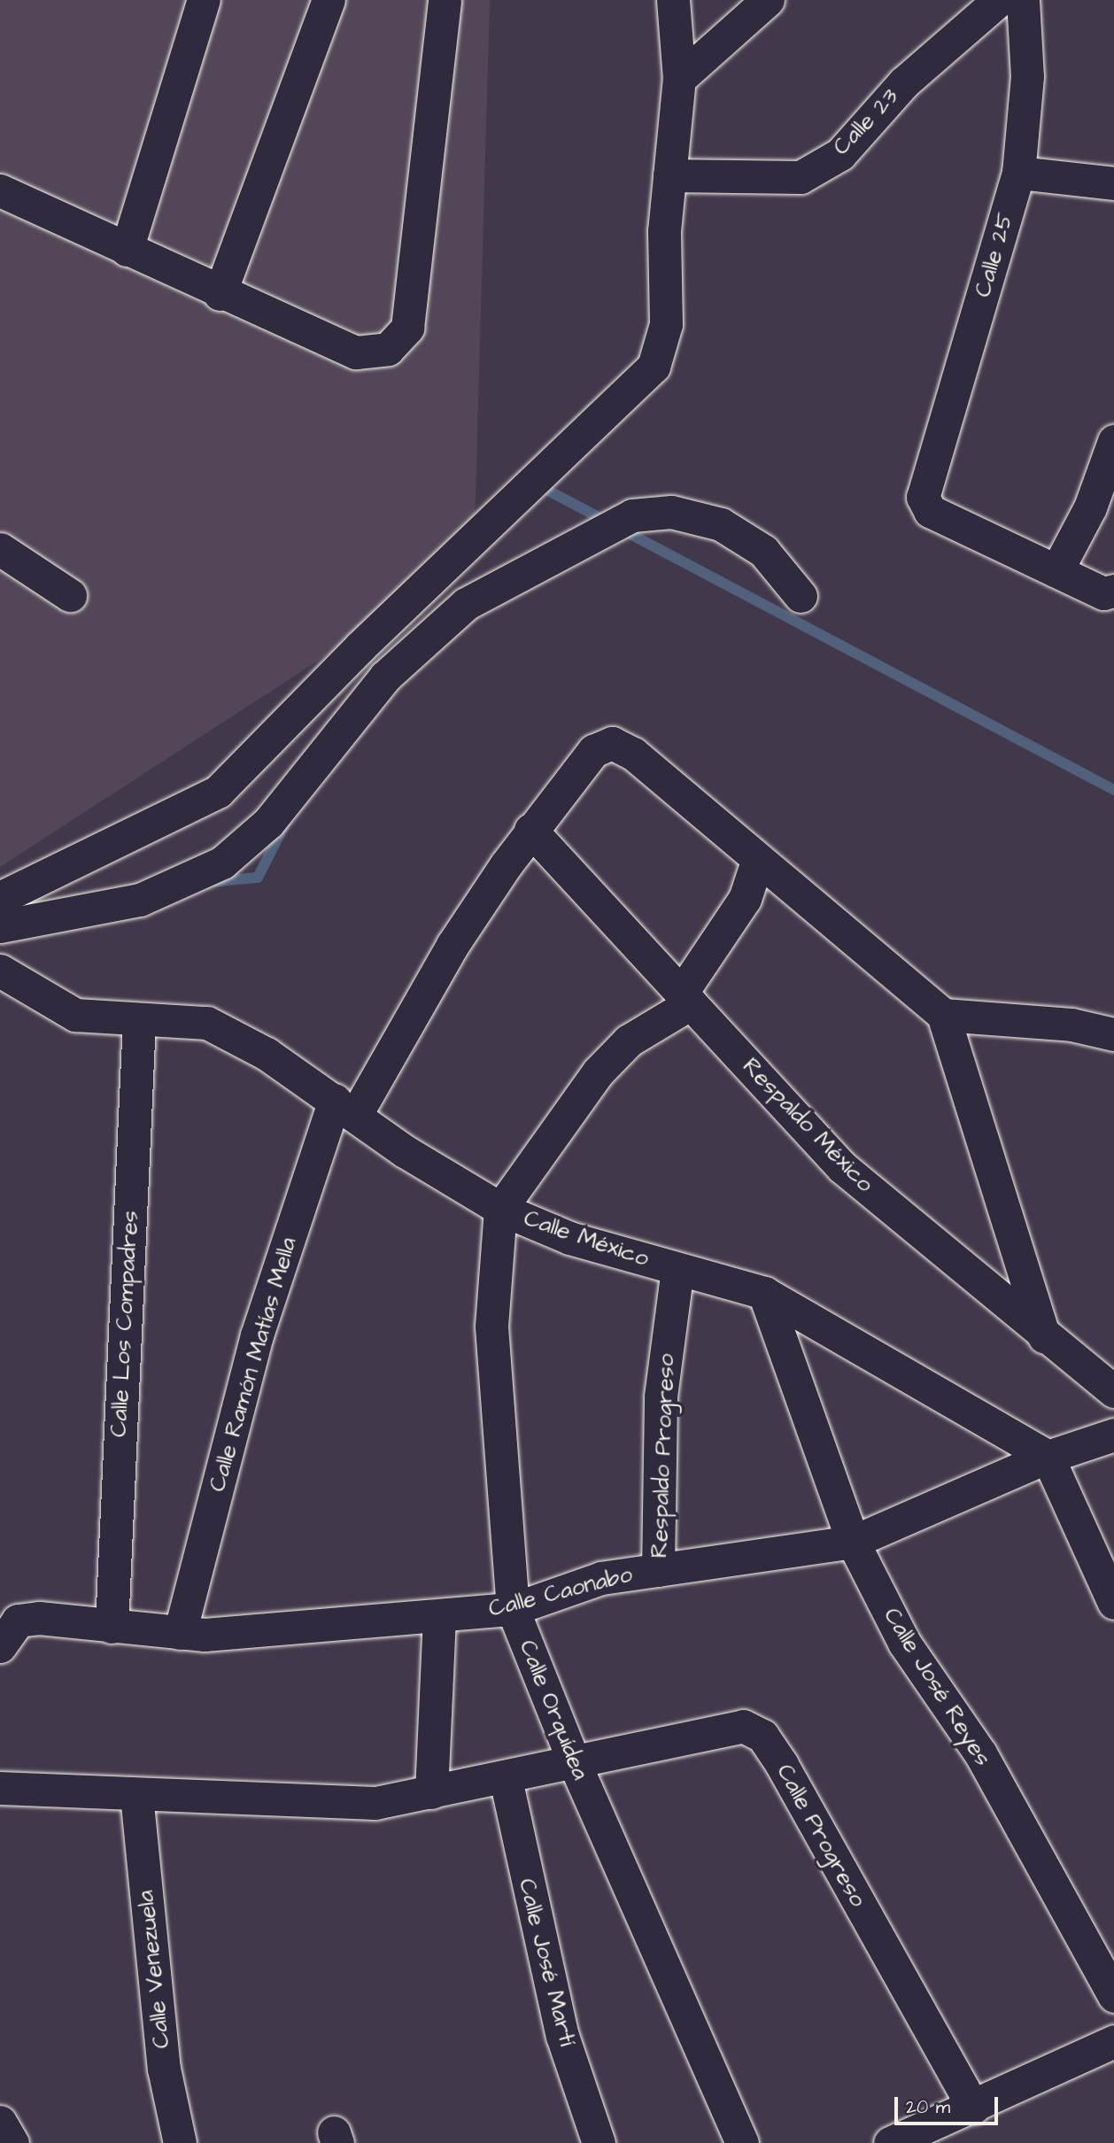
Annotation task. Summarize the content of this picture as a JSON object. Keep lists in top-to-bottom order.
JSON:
{
  "streets": {
    "street": [
      "Calle 23",
      "Calle 25",
      "Respaldo México",
      "Calle México",
      "Calle Los Compadres",
      "Calle Ramón Matías Mella",
      "Respaldo Progreso",
      "Calle Caonabo",
      "Calle José Reyes",
      "Calle Orquídea",
      "Calle Progreso",
      "Calle José Martí",
      "Calle Venezuela"
    ]
  },
  "crossings": [
    ["Respaldo México", "Calle Ramón Matías Mella"],
    ["Calle México", "Calle Los Compadres"],
    ["Calle México", "Calle Ramón Matías Mella"],
    ["Calle México", "Respaldo Progreso"],
    ["Calle México", "Calle Caonabo"],
    ["Calle México", "Calle José Reyes"],
    ["Calle México", "Calle Orquídea"],
    ["Calle Los Compadres", "Calle Caonabo"],
    ["Calle Ramón Matías Mella", "Calle Caonabo"],
    ["Respaldo Progreso", "Calle Caonabo"],
    ["Calle Caonabo", "Calle José Reyes"],
    ["Calle Caonabo", "Calle Orquídea"],
    ["Calle Orquídea", "Calle Progreso"],
    ["Calle Progreso", "Calle José Martí"],
    ["Calle Progreso", "Calle Venezuela"]
  ],
  "scale_bar": "20 m"
}
